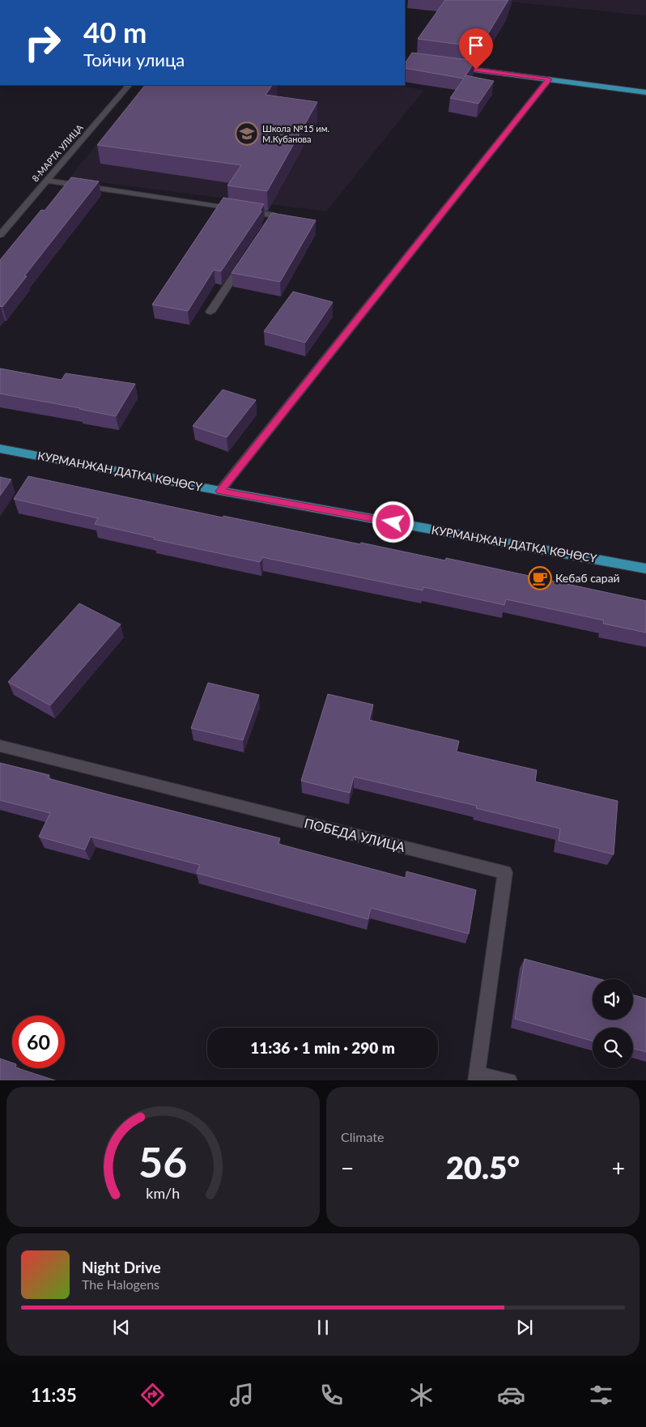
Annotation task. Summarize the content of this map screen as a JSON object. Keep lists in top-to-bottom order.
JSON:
{
  "streets": {
    "main road": ["КУРМАНЖАН ДАТКА КӨЧӨСҮ"],
    "street": ["8-МАРТА УЛИЦА", "ПОБЕДА УЛИЦА"]
  },
  "places": {
    "school or university": ["Школа №15 им. М.Кубанова"],
    "cafe": ["Кебаб сарай"]
  },
  "page": {
    "turn": ["40 m", "Тойчи улица"],
    "limit": "60",
    "trip": "11:36 · 1 min · 290 m",
    "tile": "Climate",
    "heat": ["−", "20.5°", "+"],
    "song": ["Night Drive", "The Halogens"],
    "tabs": "11:35",
    "gauge": ["56", "km/h"]
  }
}
